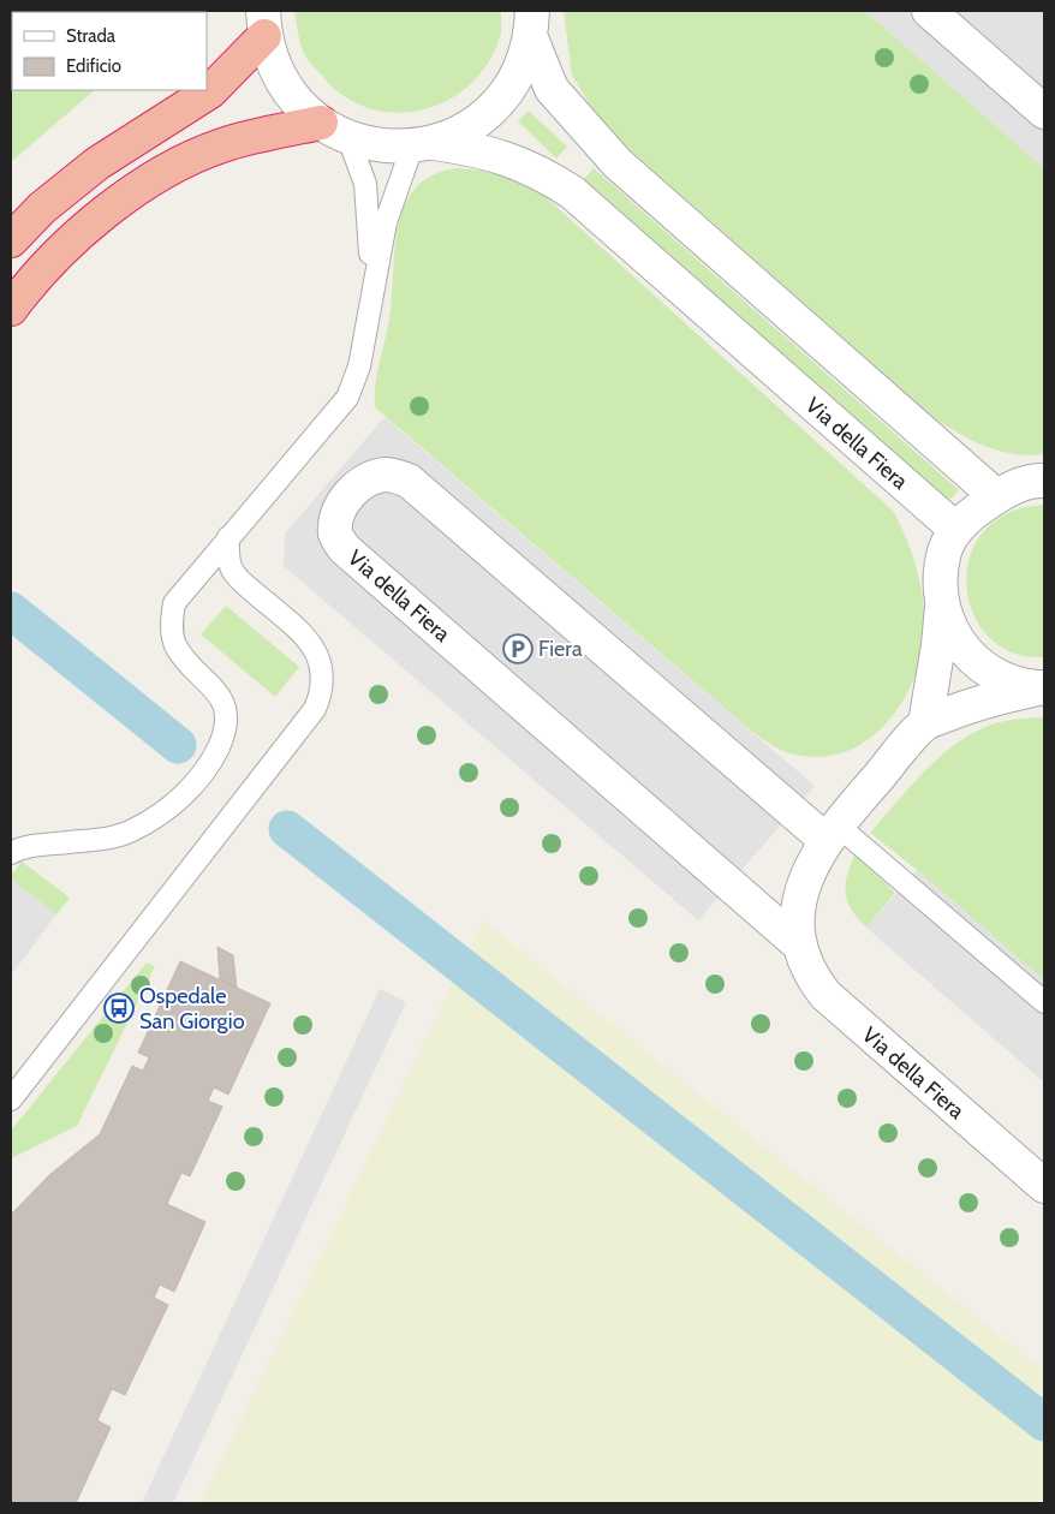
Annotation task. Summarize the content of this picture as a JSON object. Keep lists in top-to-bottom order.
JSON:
{
  "streets": {
    "street": ["Via della Fiera"]
  },
  "places": {
    "parking": ["Fiera"],
    "bus stop": ["Ospedale San Giorgio"]
  },
  "legend": ["Strada", "Edificio"]
}
